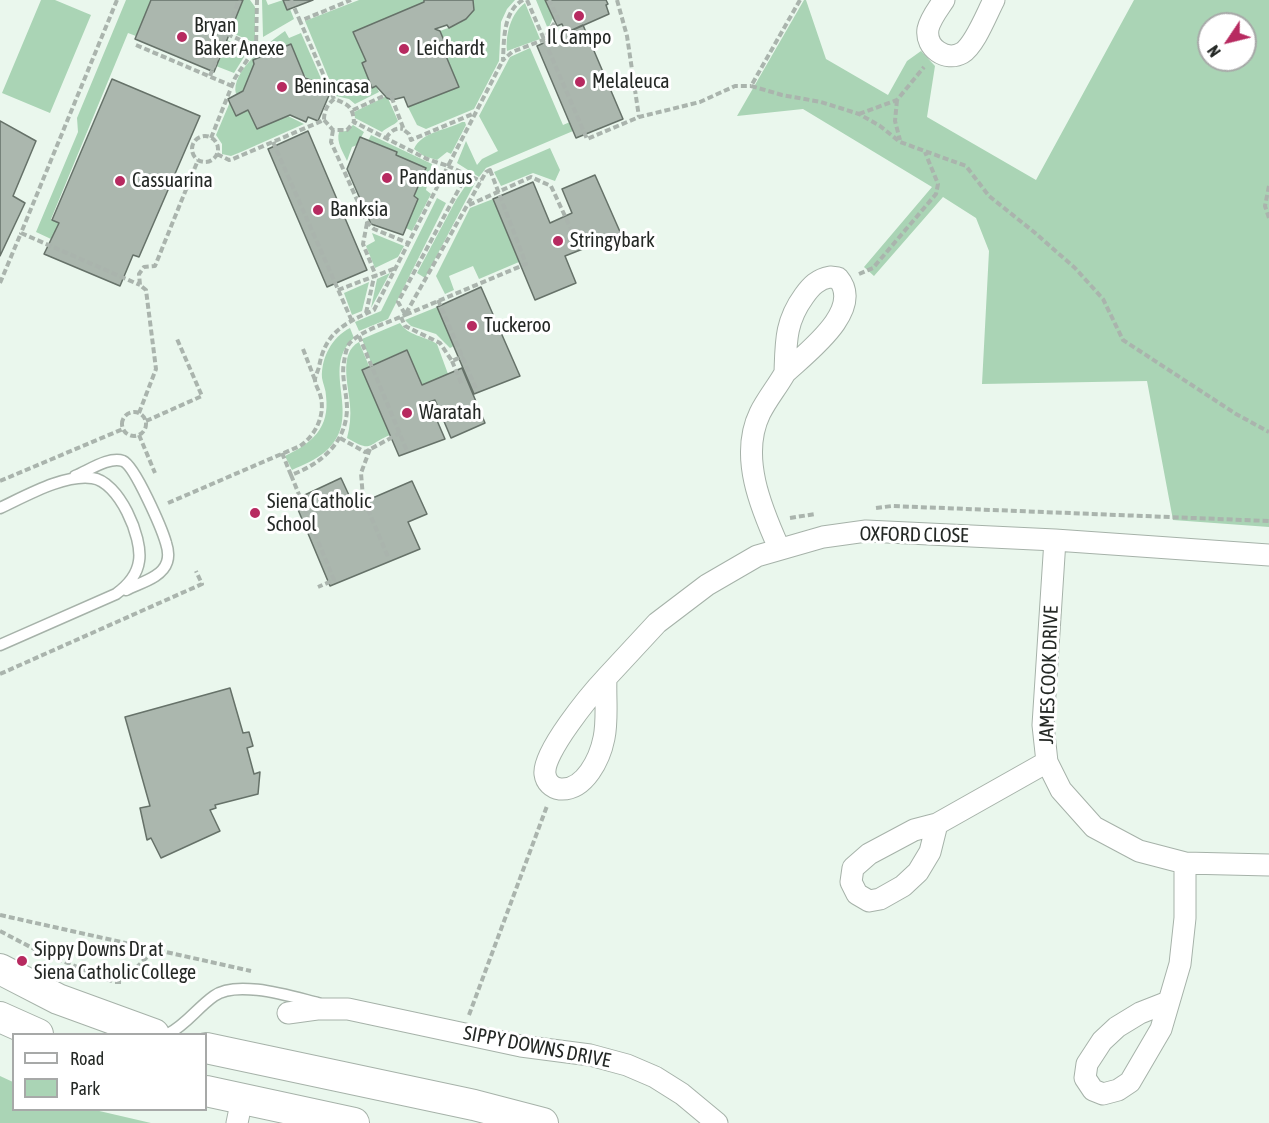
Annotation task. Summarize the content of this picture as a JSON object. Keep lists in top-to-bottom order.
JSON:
{
  "streets": {
    "street": ["OXFORD CLOSE", "JAMES COOK DRIVE", "SIPPY DOWNS DRIVE"]
  },
  "crossings": [
    ["OXFORD CLOSE", "JAMES COOK DRIVE"]
  ],
  "places": [
    "Il Campo",
    "Bryan Baker Anexe",
    "Leichardt",
    "Melaleuca",
    "Benincasa",
    "Pandanus",
    "Cassuarina",
    "Banksia",
    "Stringybark",
    "Tuckeroo",
    "Waratah",
    "Siena Catholic School",
    "Sippy Downs Dr at Siena Catholic College"
  ],
  "legend": ["Road", "Park"],
  "north": "bottom left"
}
